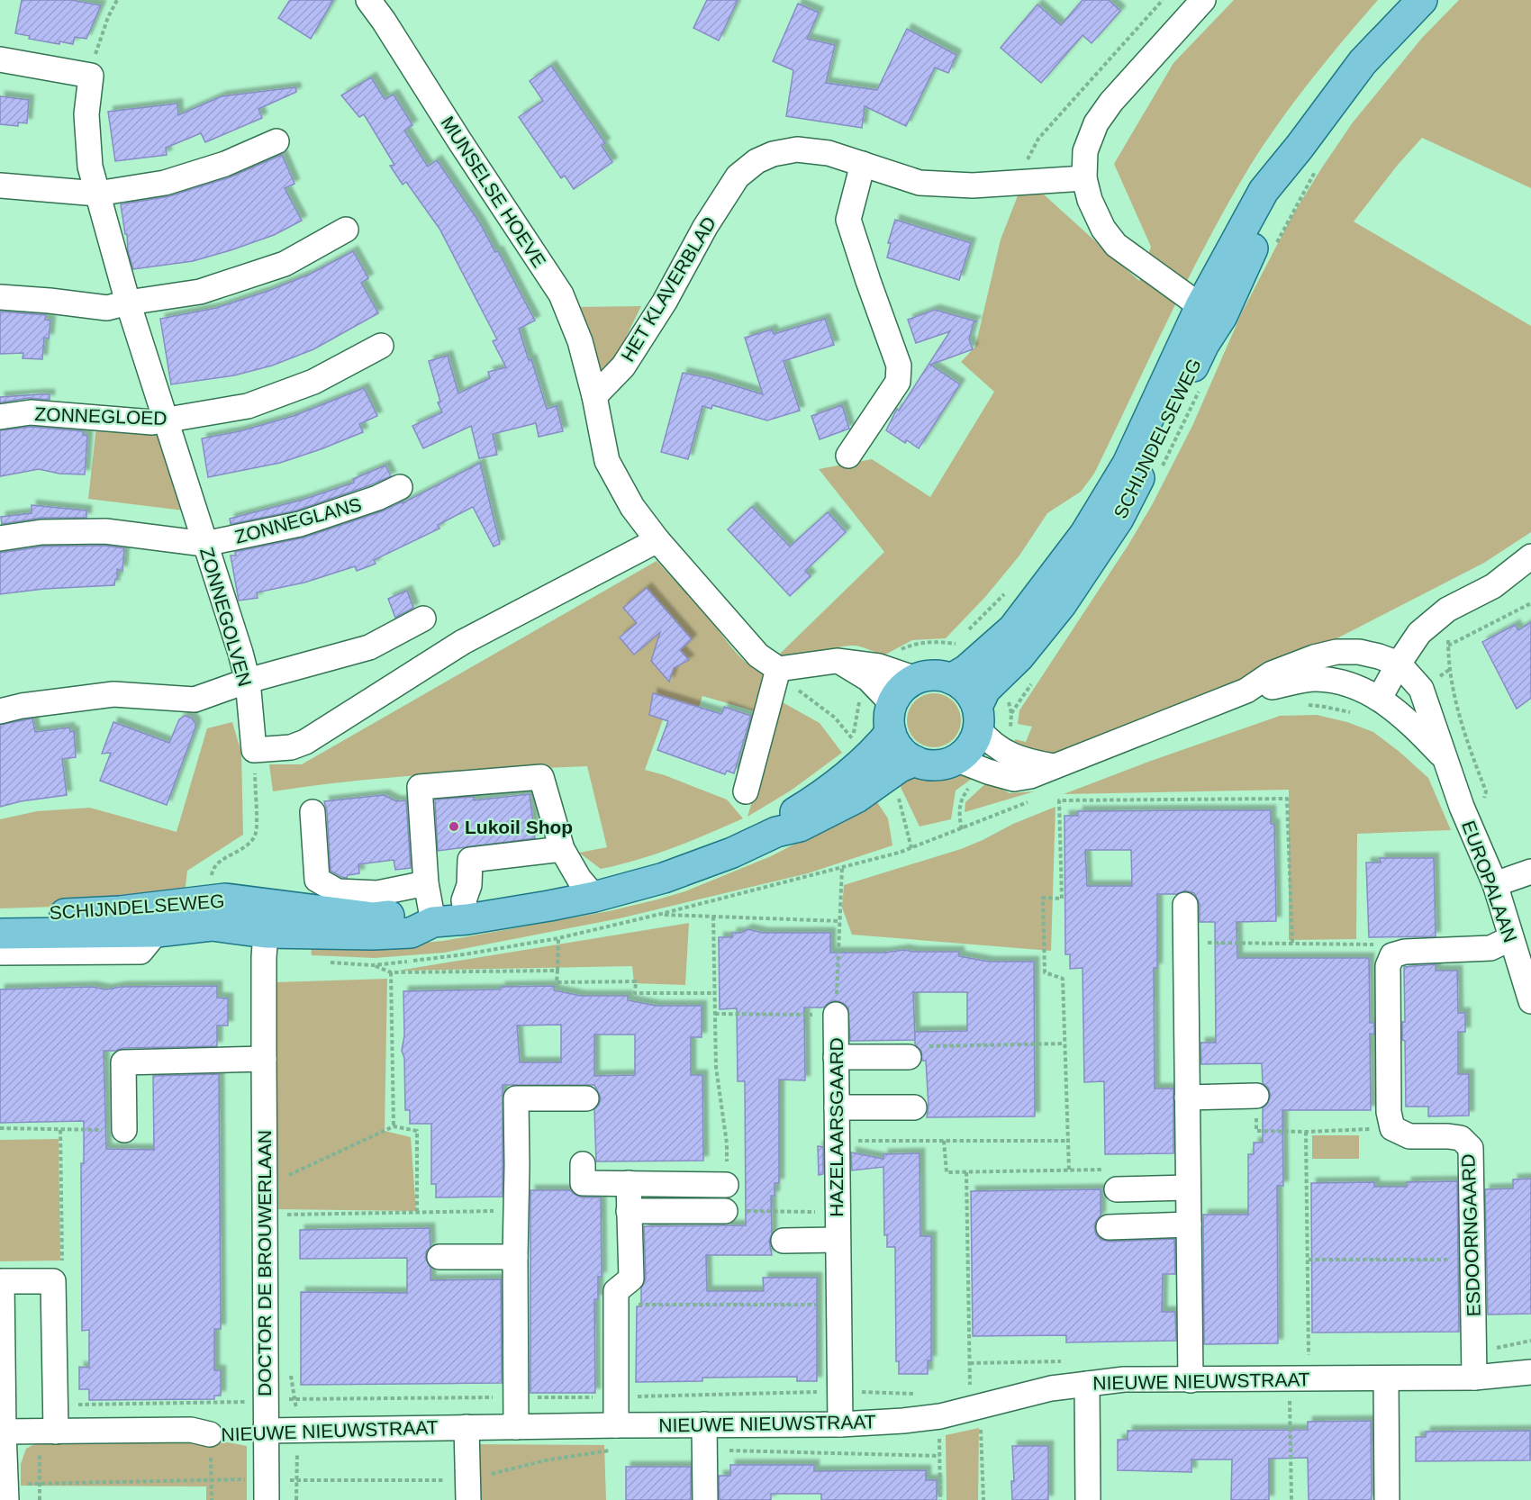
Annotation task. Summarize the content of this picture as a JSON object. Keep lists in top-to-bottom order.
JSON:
{
  "streets": {
    "main road": ["SCHIJNDELSEWEG"],
    "street": [
      "MUNSELSE HOEVE",
      "HET KLAVERBLAD",
      "ZONNEGLOED",
      "ZONNEGLANS",
      "ZONNEGOLVEN",
      "EUROPALAAN",
      "HAZELAARSGAARD",
      "ESDOORNGAARD",
      "DOCTOR DE BROUWERLAAN",
      "NIEUWE NIEUWSTRAAT"
    ]
  },
  "crossings": [
    ["MUNSELSE HOEVE", "HET KLAVERBLAD"],
    ["ZONNEGLOED", "ZONNEGOLVEN"],
    ["SCHIJNDELSEWEG", "DOCTOR DE BROUWERLAAN"],
    ["ZONNEGLANS", "ZONNEGOLVEN"],
    ["HAZELAARSGAARD", "NIEUWE NIEUWSTRAAT"],
    ["ESDOORNGAARD", "NIEUWE NIEUWSTRAAT"],
    ["DOCTOR DE BROUWERLAAN", "NIEUWE NIEUWSTRAAT"]
  ],
  "places": ["Lukoil Shop"]
}
